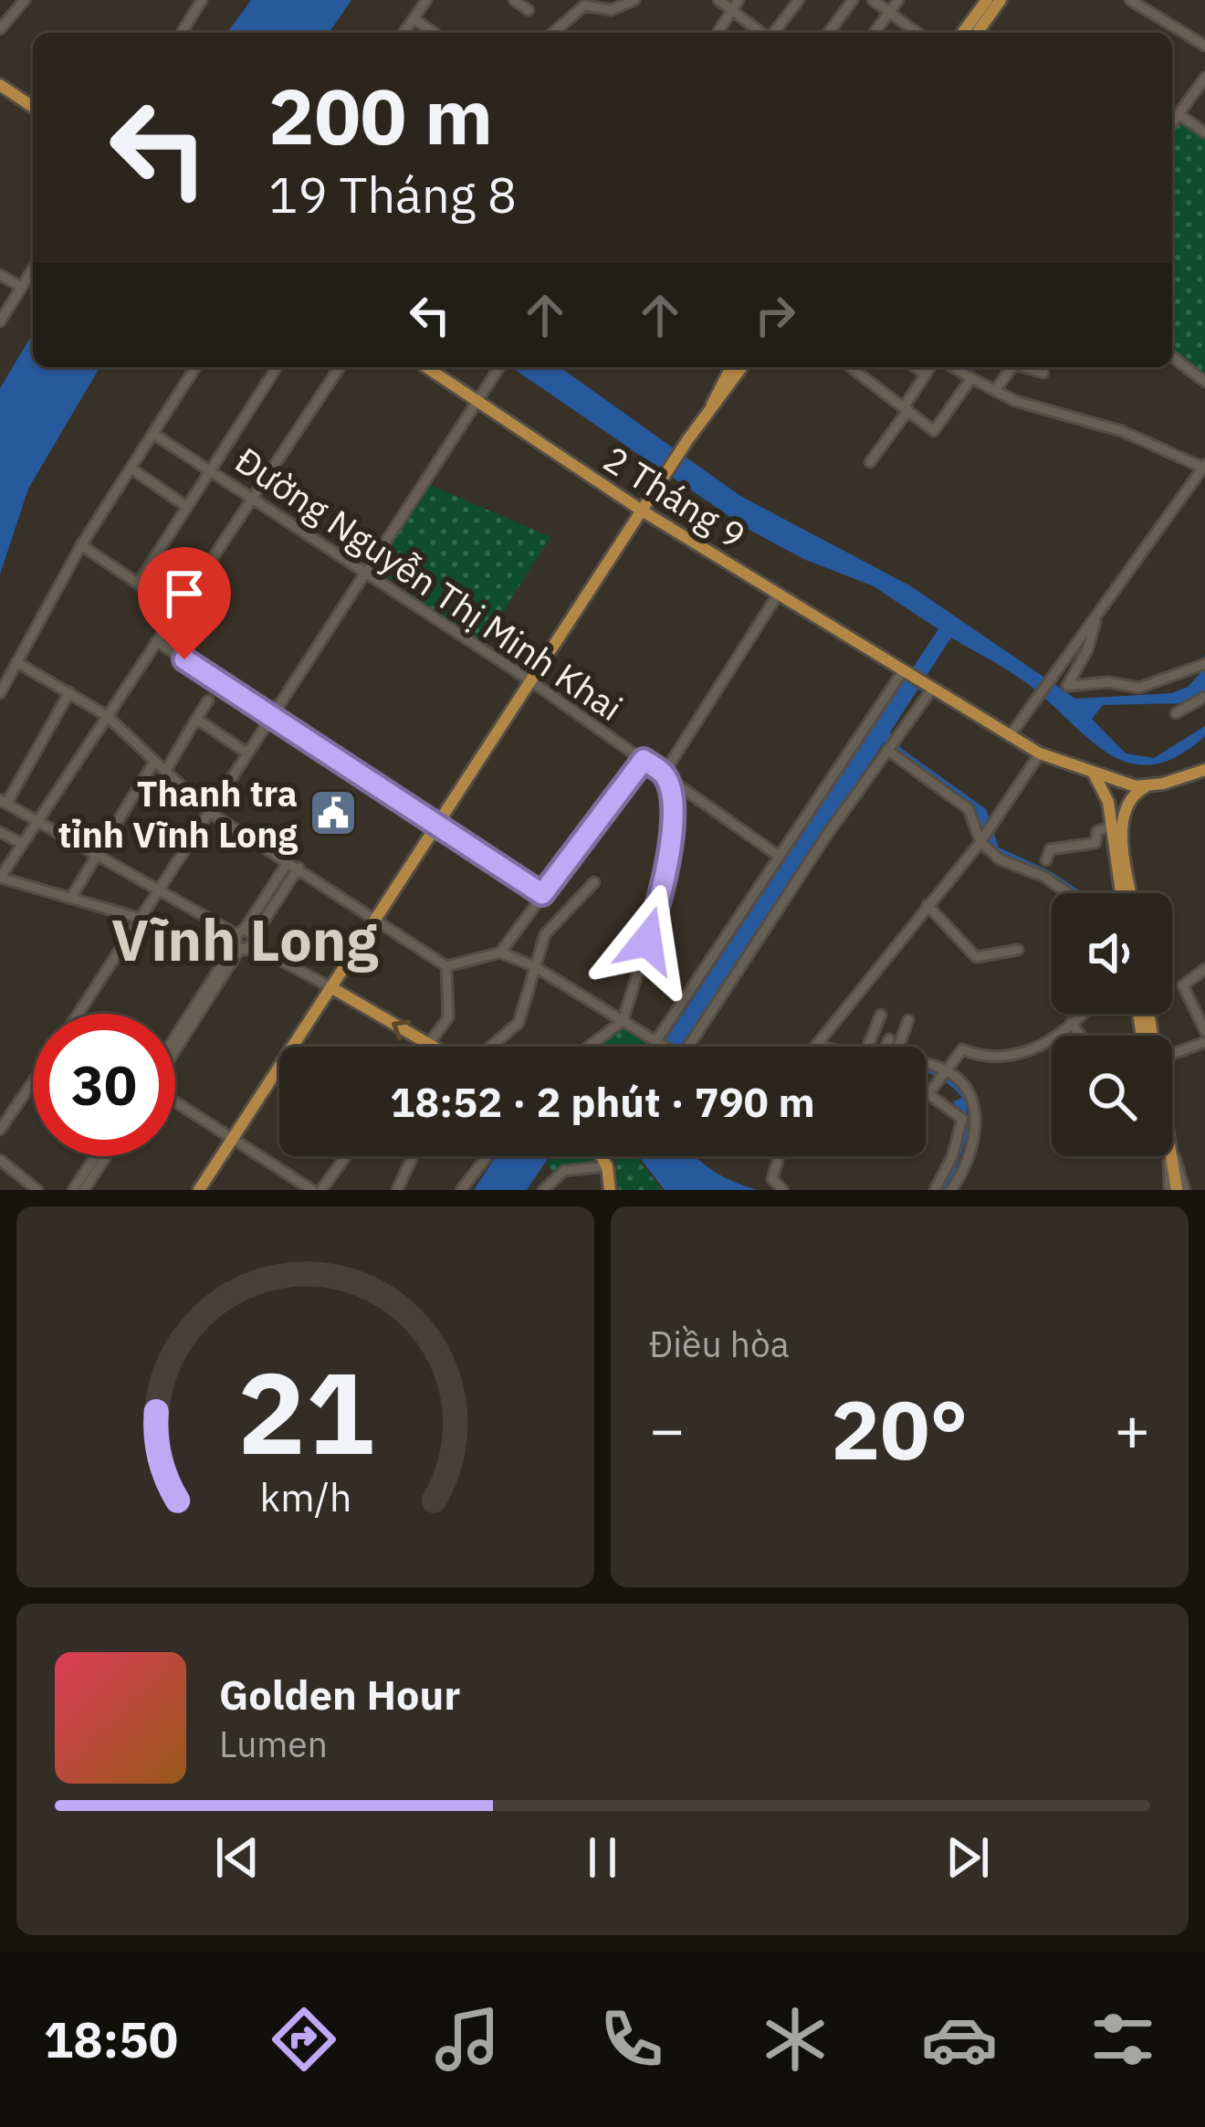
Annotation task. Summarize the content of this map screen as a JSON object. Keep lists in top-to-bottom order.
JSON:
{
  "streets": {
    "main road": ["2 Tháng 9"],
    "street": ["Đường Nguyễn Thị Minh Khai"]
  },
  "districts": ["Vĩnh Long"],
  "places": {
    "public building": ["Thanh tra tỉnh Vĩnh Long"]
  },
  "page": {
    "turn": ["200 m", "19 Tháng 8"],
    "limit": "30",
    "trip": "18:52 · 2 phút · 790 m",
    "tile": "Điều hòa",
    "heat": ["−", "20°", "+"],
    "song": ["Golden Hour", "Lumen"],
    "tabs": "18:50",
    "gauge": ["21", "km/h"]
  }
}
